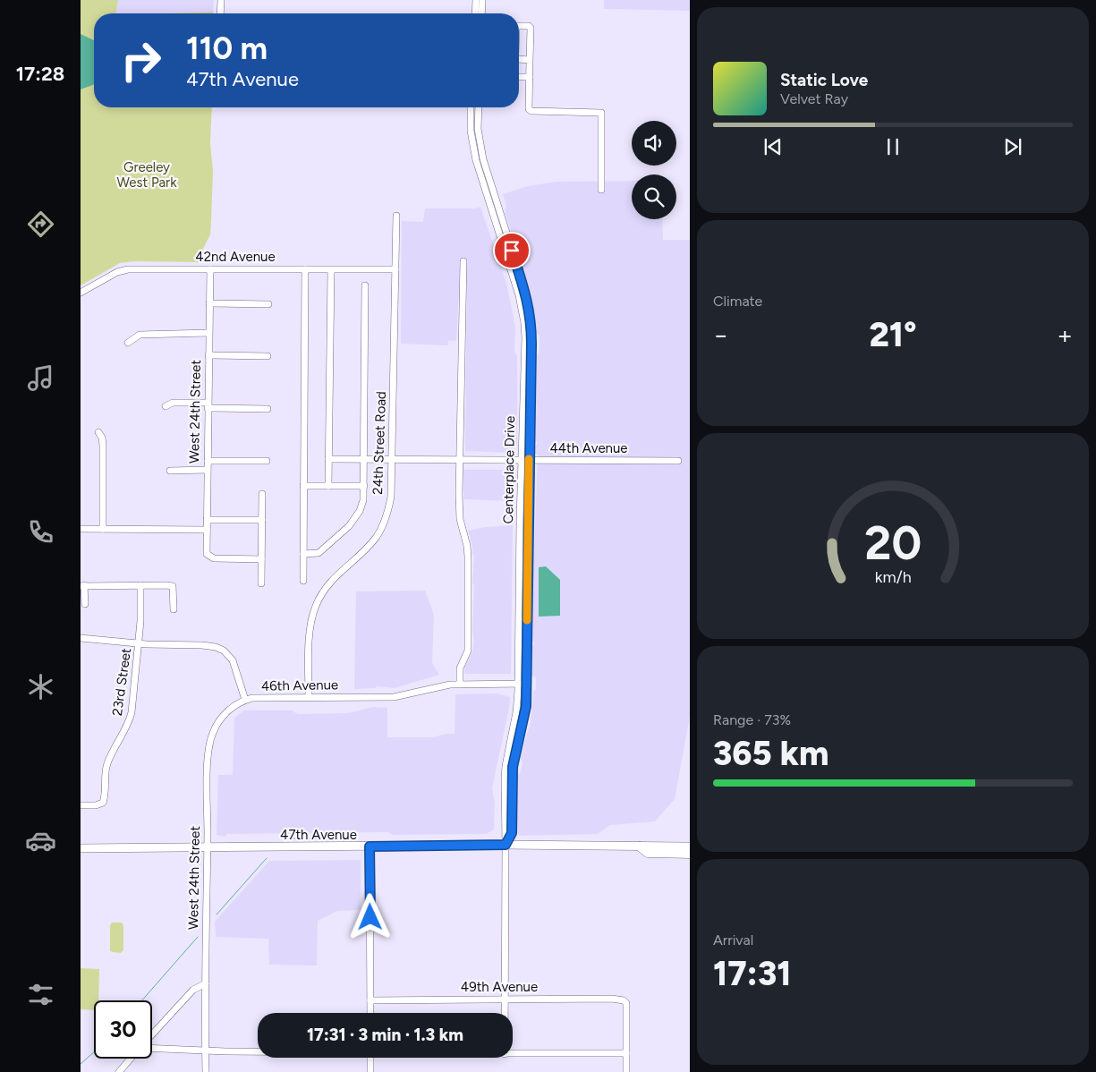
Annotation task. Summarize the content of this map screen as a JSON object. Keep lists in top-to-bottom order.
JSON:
{
  "streets": {
    "main road": ["47th Avenue"],
    "street": [
      "42nd Avenue",
      "West 24th Street",
      "24th Street Road",
      "44th Avenue",
      "Centerplace Drive",
      "23rd Street",
      "46th Avenue",
      "49th Avenue"
    ]
  },
  "crossings": [
    ["42nd Avenue", "West 24th Street"],
    ["42nd Avenue", "24th Street Road"],
    ["West 24th Street", "46th Avenue"],
    ["West 24th Street", "47th Avenue"],
    ["24th Street Road", "44th Avenue"],
    ["24th Street Road", "46th Avenue"],
    ["44th Avenue", "Centerplace Drive"],
    ["Centerplace Drive", "46th Avenue"],
    ["Centerplace Drive", "47th Avenue"],
    ["Centerplace Drive", "49th Avenue"],
    ["23rd Street", "46th Avenue"]
  ],
  "parks": ["Greeley West Park"],
  "page": {
    "tabs": "17:28",
    "turn": ["110 m", "47th Avenue"],
    "song": ["Static Love", "Velvet Ray"],
    "tile": [
      "Climate",
      ["Range · 73%", "365 km"],
      ["Arrival", "17:31"]
    ],
    "heat": ["−", "21°", "+"],
    "limit": "30",
    "trip": "17:31 · 3 min · 1.3 km",
    "gauge": ["20", "km/h"]
  }
}
